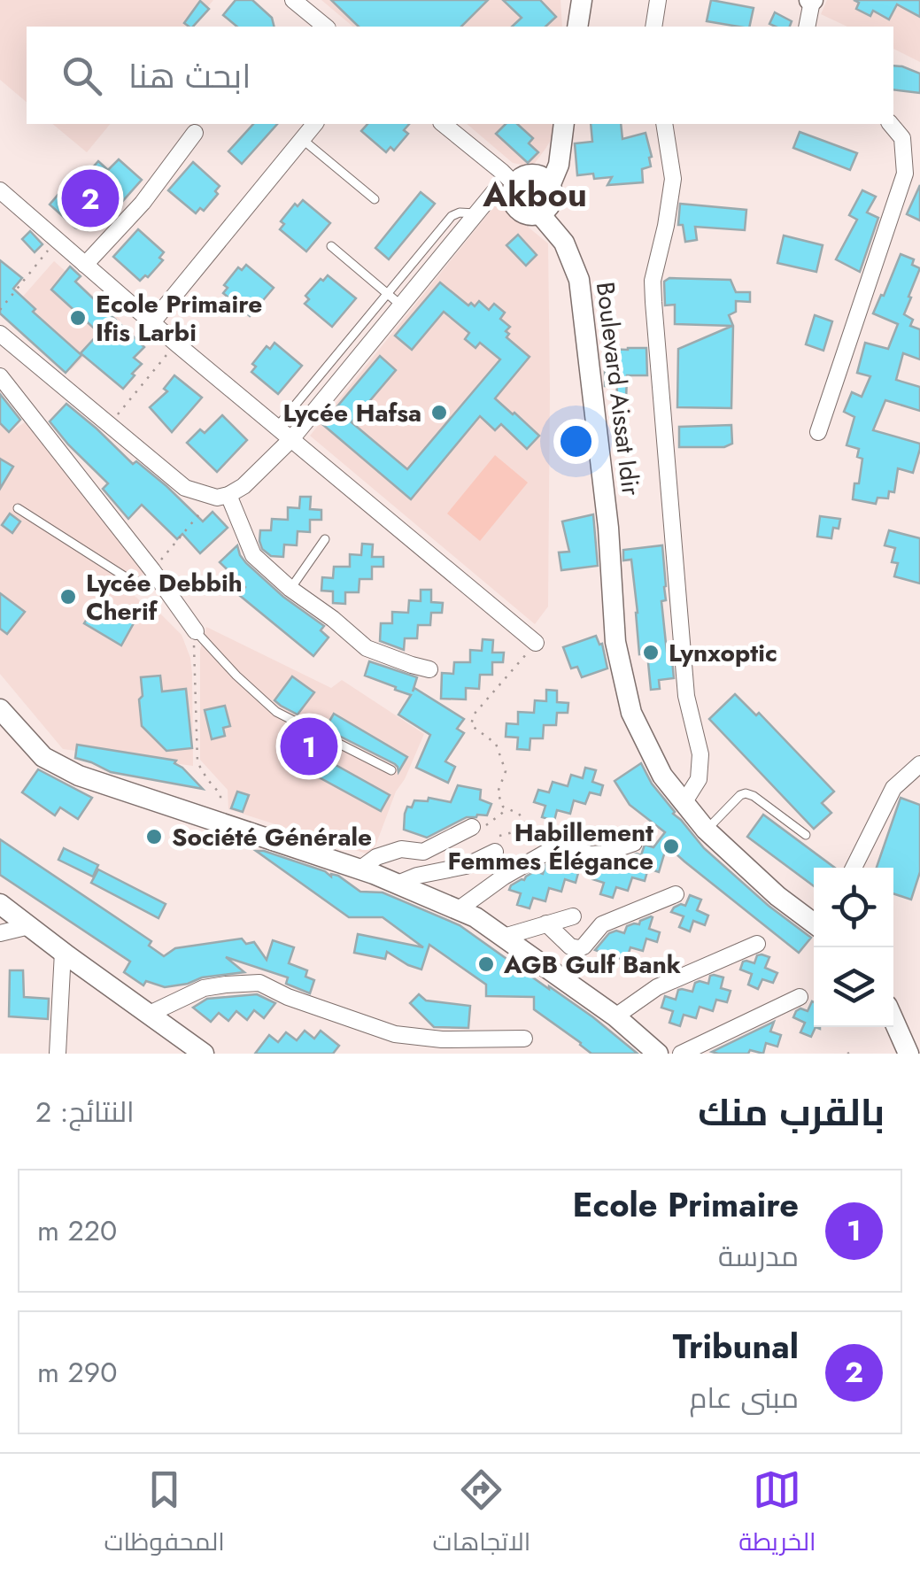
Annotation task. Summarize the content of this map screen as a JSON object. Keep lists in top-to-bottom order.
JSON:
{
  "streets": {
    "street": ["Boulevard Aissat Idir"]
  },
  "districts": ["Akbou"],
  "places": [
    "Ecole Primaire Ifis Larbi",
    "Lycée Hafsa",
    "Lycée Debbih Cherif",
    "Lynxoptic",
    "Société Générale",
    "Habillement Femmes Élégance",
    "AGB Gulf Bank"
  ],
  "page": {
    "search": "ابحث هنا",
    "pins": ["2", "1"],
    "heading": ["بالقرب منك", "النتائج: 2"],
    "list": [
      {
        "mark": "1",
        "name": "Ecole Primaire",
        "note": "مدرسة",
        "value": "220 m"
      },
      {
        "mark": "2",
        "name": "Tribunal",
        "note": "مبنى عام",
        "value": "290 m"
      }
    ],
    "nav": ["الخريطة", "الاتجاهات", "المحفوظات"]
  }
}
